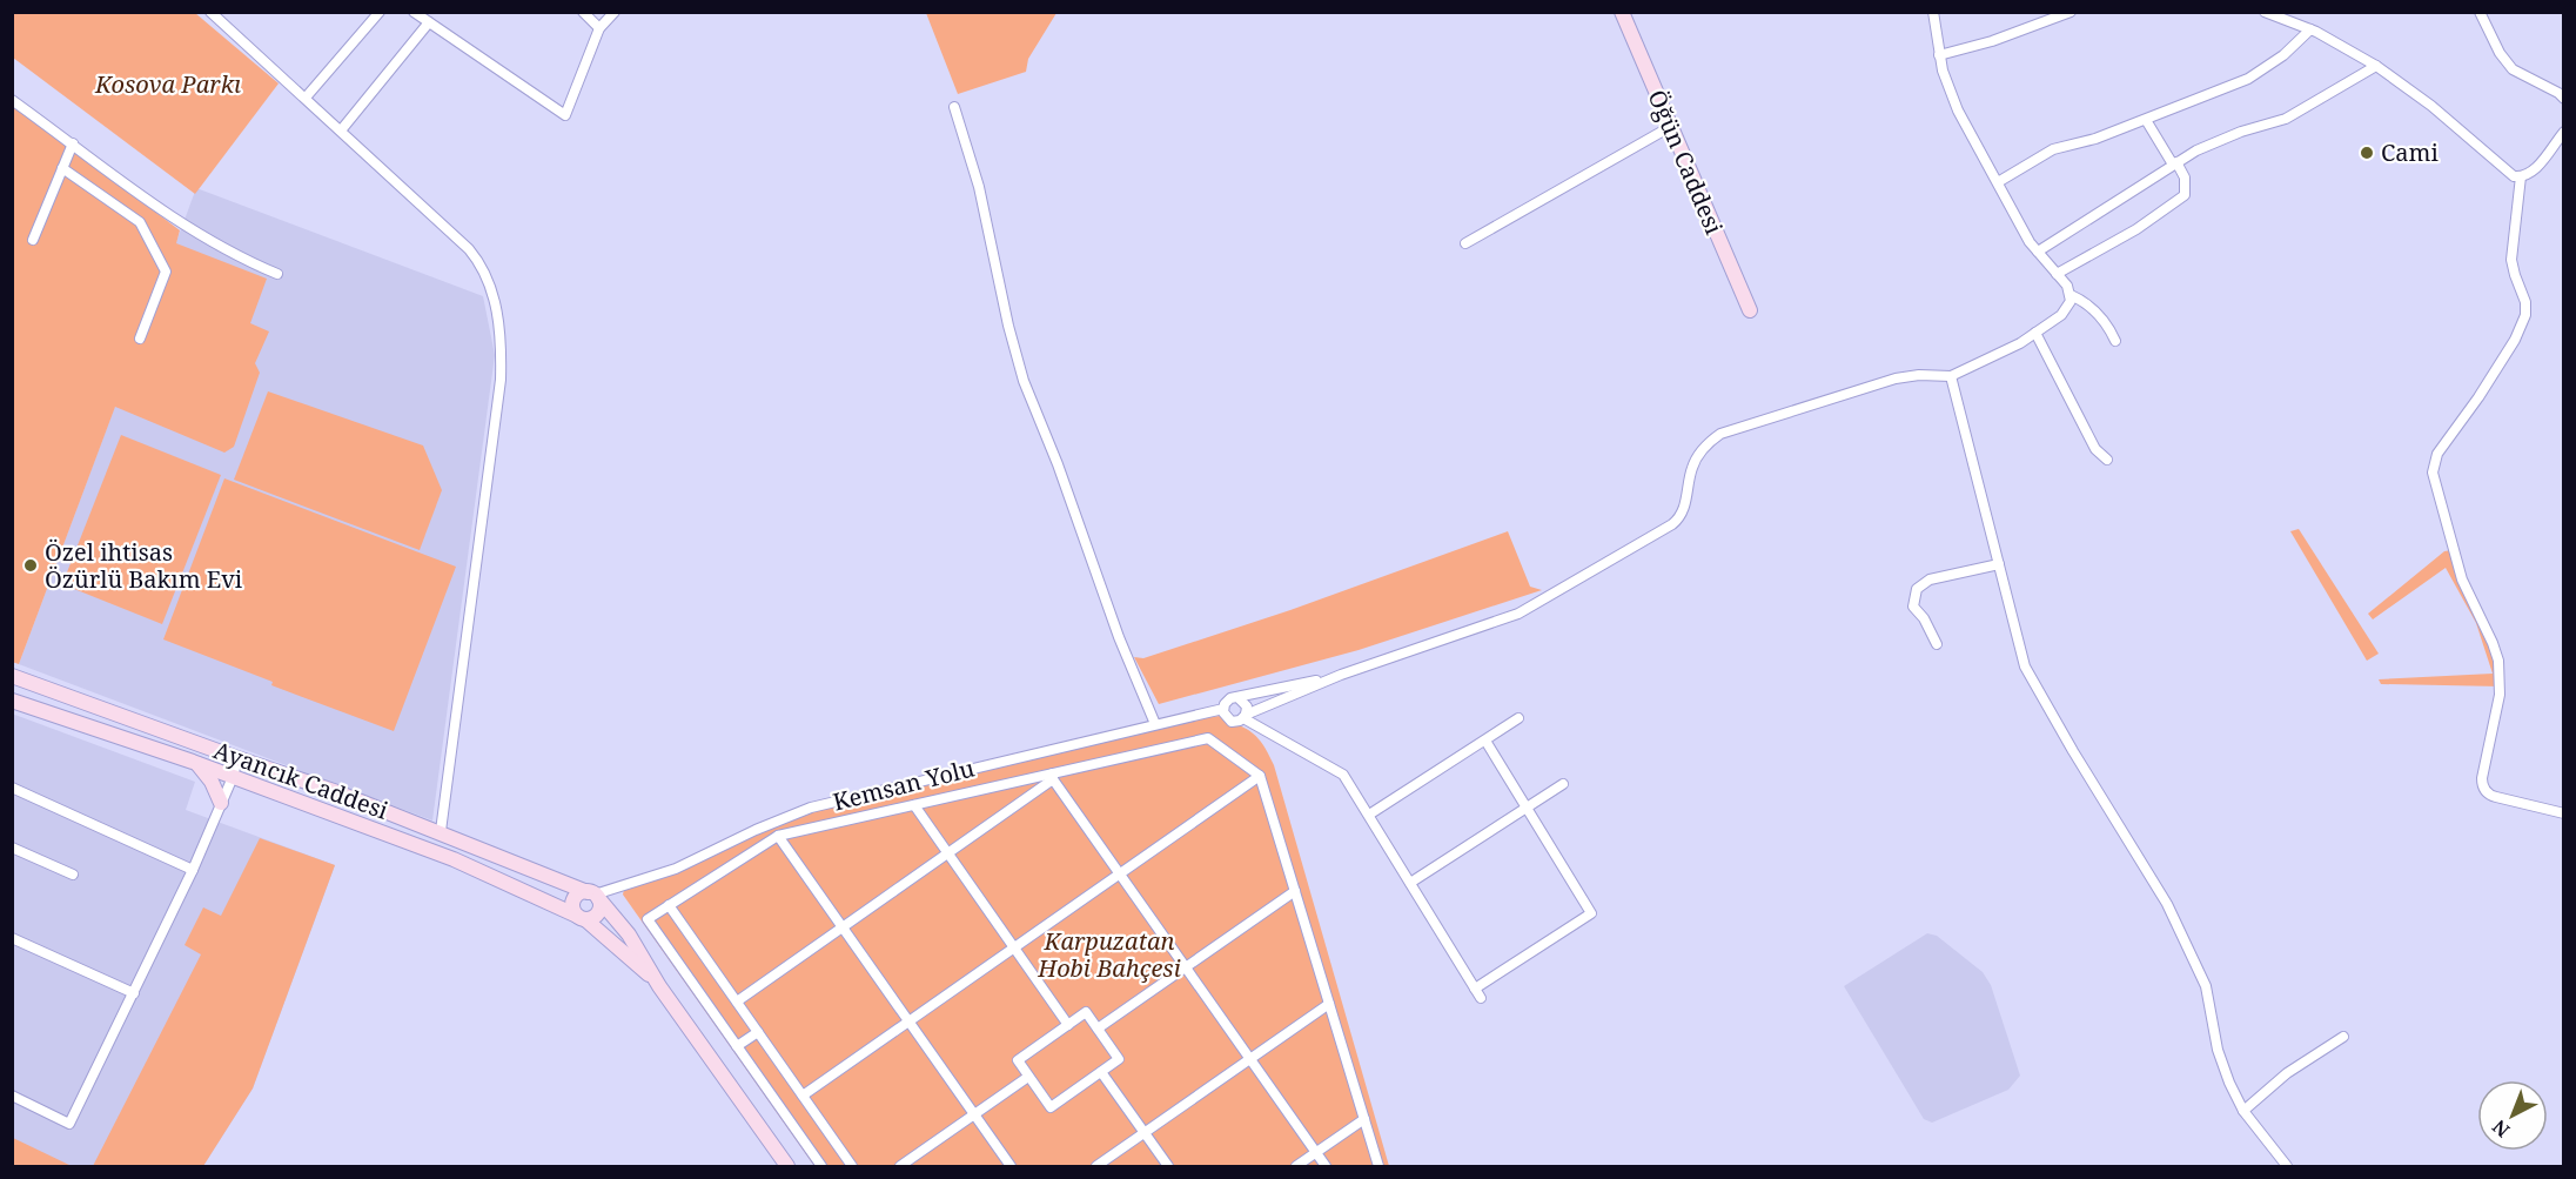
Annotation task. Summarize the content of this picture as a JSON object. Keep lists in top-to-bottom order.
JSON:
{
  "streets": {
    "street": ["Öğün Caddesi", "Ayancık Caddesi", "Kemsan Yolu"]
  },
  "crossings": [
    ["Ayancık Caddesi", "Kemsan Yolu"]
  ],
  "parks": ["Kosova Parkı", "Karpuzatan Hobi Bahçesi"],
  "places": ["Cami", "Özel ihtisas Özürlü Bakım Evi"],
  "north": "bottom left"
}
